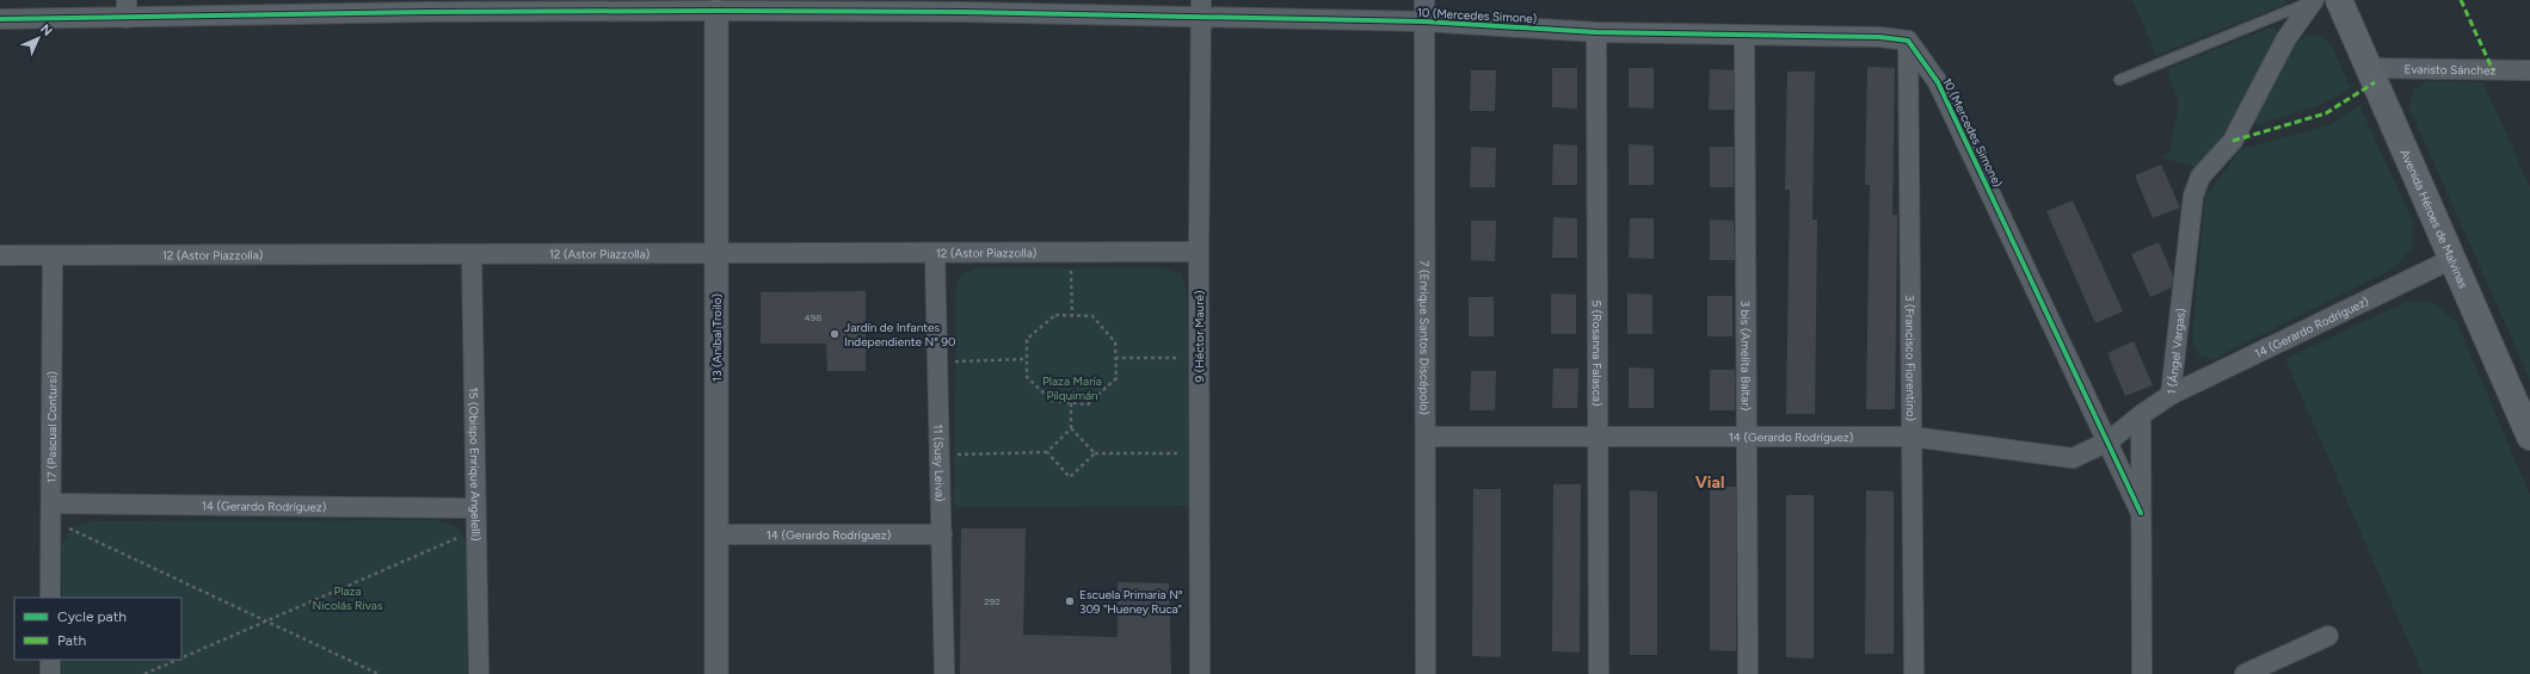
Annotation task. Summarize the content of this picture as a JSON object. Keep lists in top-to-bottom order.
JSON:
{
  "streets": {
    "main road": ["Avenida Héroes de Malvinas"],
    "street": [
      "10 (Mercedes Simone)",
      "Evaristo Sánchez",
      "12 (Astor Piazzolla)",
      "14 (Gerardo Rodríguez)",
      "9 (Héctor Mauré)",
      "7 (Enrique Santos Discépolo)",
      "13 (Aníbal Troilo)",
      "1 (Ángel Vargas)",
      "5 (Rosanna Falasca)",
      "3 bis (Amelita Baltar)",
      "3 (Francisco Fiorentino)",
      "17 (Pascual Contursi)",
      "11 (Susy Leiva)",
      "15 (Obispo Enrique Angelelli)"
    ]
  },
  "crossings": [
    ["10 (Mercedes Simone)", "14 (Gerardo Rodríguez)"],
    ["10 (Mercedes Simone)", "9 (Héctor Mauré)"],
    ["10 (Mercedes Simone)", "7 (Enrique Santos Discépolo)"],
    ["10 (Mercedes Simone)", "13 (Aníbal Troilo)"],
    ["10 (Mercedes Simone)", "5 (Rosanna Falasca)"],
    ["10 (Mercedes Simone)", "3 bis (Amelita Baltar)"],
    ["10 (Mercedes Simone)", "3 (Francisco Fiorentino)"],
    ["Evaristo Sánchez", "Avenida Héroes de Malvinas"],
    ["Avenida Héroes de Malvinas", "14 (Gerardo Rodríguez)"],
    ["12 (Astor Piazzolla)", "9 (Héctor Mauré)"],
    ["12 (Astor Piazzolla)", "13 (Aníbal Troilo)"],
    ["12 (Astor Piazzolla)", "17 (Pascual Contursi)"],
    ["12 (Astor Piazzolla)", "11 (Susy Leiva)"],
    ["12 (Astor Piazzolla)", "15 (Obispo Enrique Angelelli)"],
    ["14 (Gerardo Rodríguez)", "7 (Enrique Santos Discépolo)"],
    ["14 (Gerardo Rodríguez)", "13 (Aníbal Troilo)"],
    ["14 (Gerardo Rodríguez)", "1 (Ángel Vargas)"],
    ["14 (Gerardo Rodríguez)", "5 (Rosanna Falasca)"],
    ["14 (Gerardo Rodríguez)", "3 bis (Amelita Baltar)"],
    ["14 (Gerardo Rodríguez)", "3 (Francisco Fiorentino)"],
    ["14 (Gerardo Rodríguez)", "17 (Pascual Contursi)"],
    ["14 (Gerardo Rodríguez)", "11 (Susy Leiva)"],
    ["14 (Gerardo Rodríguez)", "15 (Obispo Enrique Angelelli)"]
  ],
  "districts": ["Vial"],
  "parks": ["Plaza María Pilquimán", "Plaza Nicolás Rivas"],
  "places": ["Jardín de Infantes Independiente N° 90", "Escuela Primaria N° 309 \"Hueney Ruca\""],
  "house_numbers": ["498", "292"],
  "legend": ["Cycle path", "Path"],
  "north": "top right"
}
